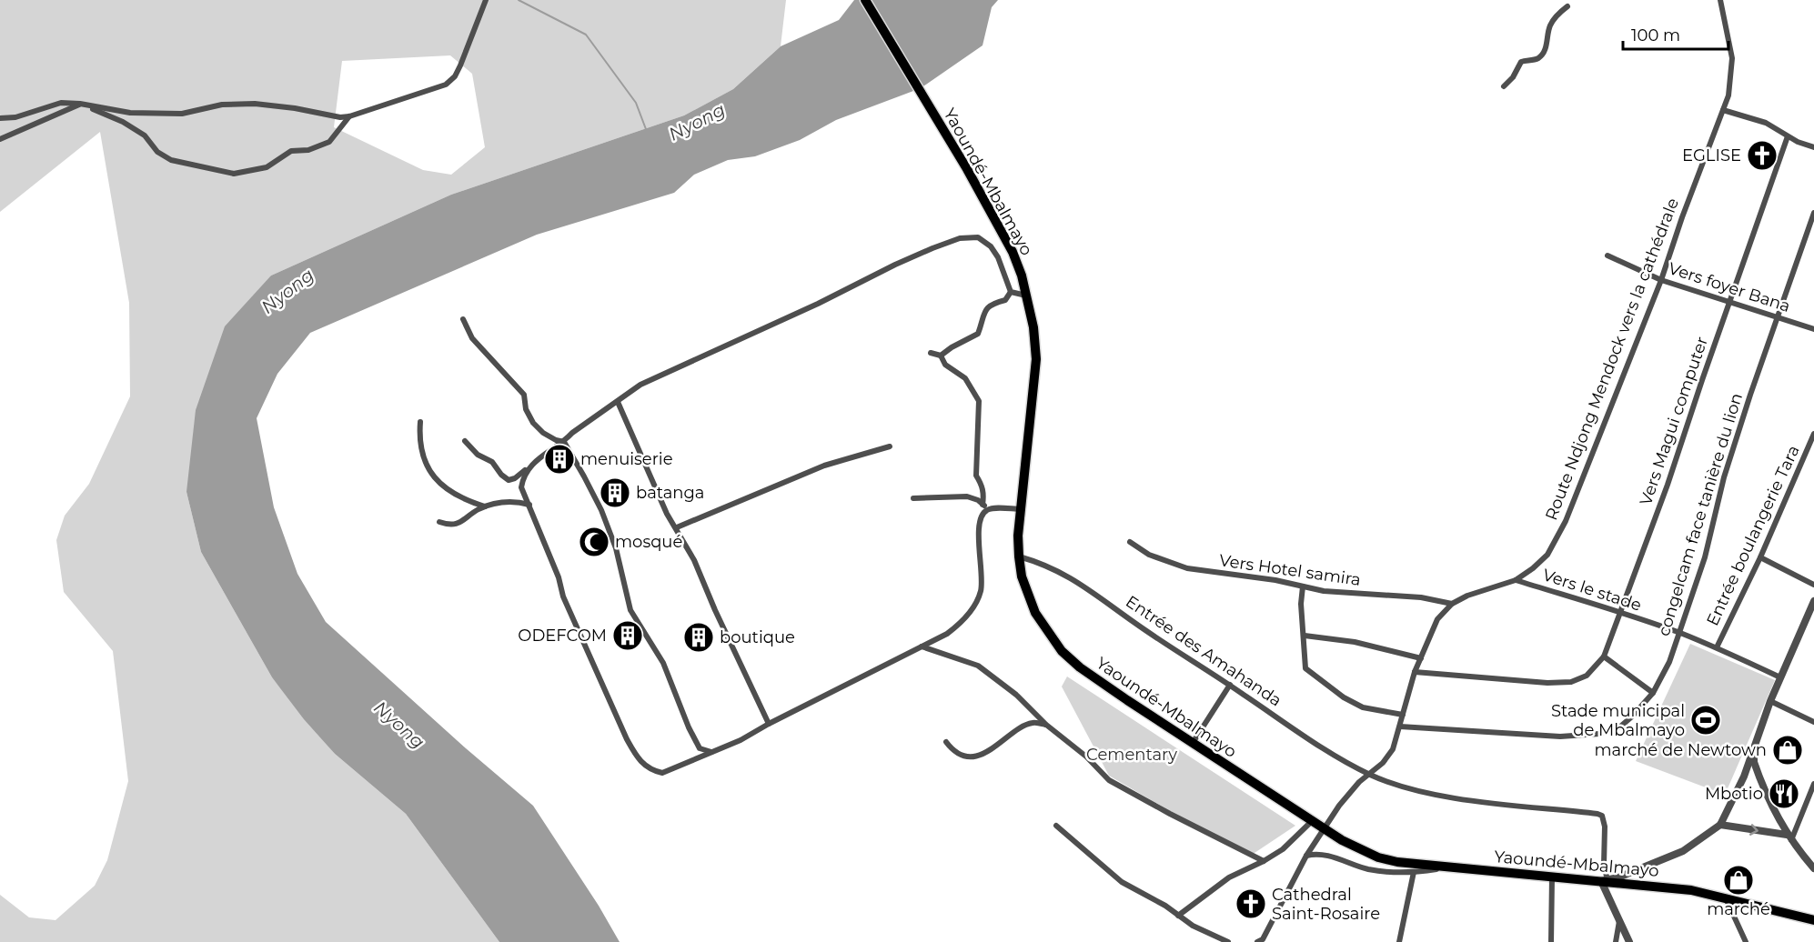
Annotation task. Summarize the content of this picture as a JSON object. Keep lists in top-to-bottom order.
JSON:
{
  "streets": {
    "highway": ["Yaoundé-Mbalmayo"],
    "street": [
      "Vers foyer Bana",
      "Route Ndjong Mendock vers la cathédrale",
      "Vers Magui computer",
      "congelcam face tanière du lion",
      "Entrée boulangerie Tara",
      "Vers Hotel samira",
      "Vers le stade",
      "Entrée des Amahanda"
    ]
  },
  "crossings": [
    ["Yaoundé-Mbalmayo", "Route Ndjong Mendock vers la cathédrale"],
    ["Yaoundé-Mbalmayo", "Entrée des Amahanda"],
    ["Vers foyer Bana", "Route Ndjong Mendock vers la cathédrale"],
    ["Vers foyer Bana", "Vers Magui computer"],
    ["Vers foyer Bana", "congelcam face tanière du lion"],
    ["Route Ndjong Mendock vers la cathédrale", "congelcam face tanière du lion"],
    ["Route Ndjong Mendock vers la cathédrale", "Vers Hotel samira"],
    ["Route Ndjong Mendock vers la cathédrale", "Vers le stade"],
    ["Route Ndjong Mendock vers la cathédrale", "Entrée des Amahanda"],
    ["Vers Magui computer", "Vers le stade"],
    ["congelcam face tanière du lion", "Vers le stade"],
    ["Entrée boulangerie Tara", "Vers le stade"]
  ],
  "water": ["Nyong"],
  "parks": ["Cementary"],
  "places": {
    "church": ["EGLISE", "Cathedral Saint-Rosaire"],
    "building": [
      "menuiserie",
      "batanga",
      "ODEFCOM",
      "boutique"
    ],
    "mosque": ["mosqué"],
    "sports": ["Stade municipal de Mbalmayo"],
    "shop": ["marché de Newtown", "marché"],
    "restaurant": ["Mbotio"]
  },
  "scale_bar": "100 m"
}
